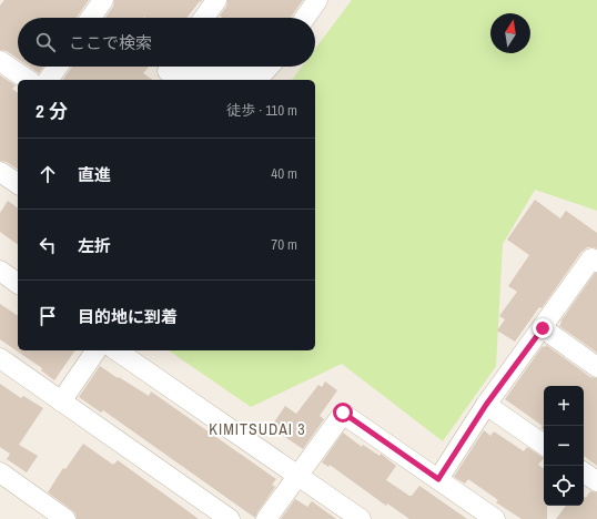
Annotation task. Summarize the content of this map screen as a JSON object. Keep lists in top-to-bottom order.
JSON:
{
  "districts": ["KIMITSUDAI 3"],
  "north": "top",
  "page": {
    "search": "ここで検索",
    "heading": ["2 分", "徒歩 · 110 m"],
    "list": [
      ["直進", "40 m"],
      ["左折", "70 m"],
      "目的地に到着"
    ],
    "map_buttons": ["+", "−"]
  }
}
